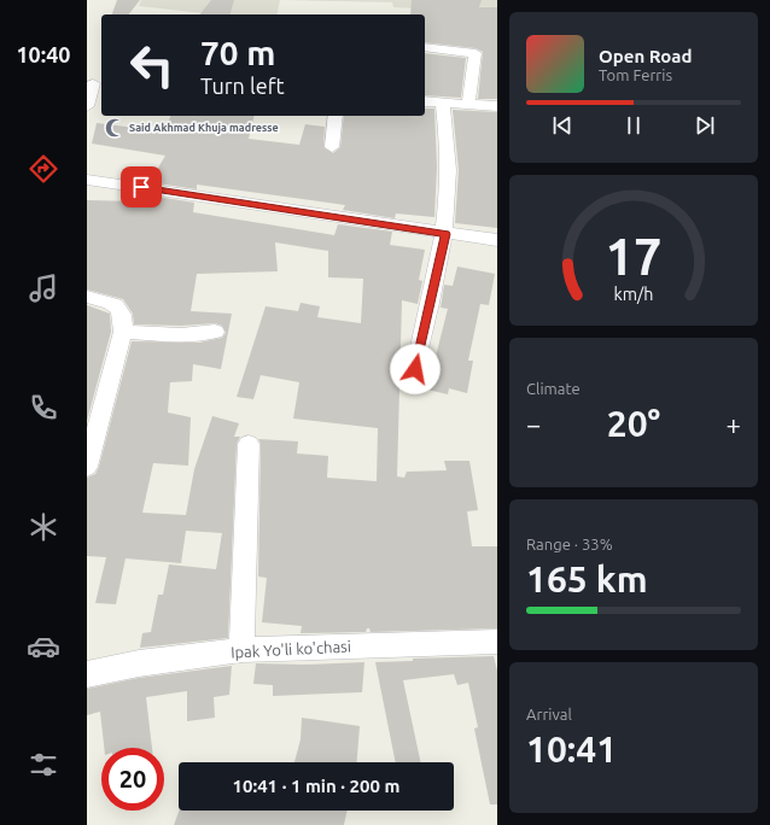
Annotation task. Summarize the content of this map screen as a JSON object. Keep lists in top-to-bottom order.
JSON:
{
  "streets": {
    "street": ["Ipak Yo'li ko'chasi"]
  },
  "places": {
    "mosque": ["Said Akhmad Khuja madresse"]
  },
  "page": {
    "tabs": "10:40",
    "turn": ["70 m", "Turn left"],
    "song": ["Open Road", "Tom Ferris"],
    "tile": [
      "Climate",
      ["Range · 33%", "165 km"],
      ["Arrival", "10:41"]
    ],
    "heat": ["−", "20°", "+"],
    "limit": "20",
    "trip": "10:41 · 1 min · 200 m",
    "gauge": ["17", "km/h"]
  }
}
